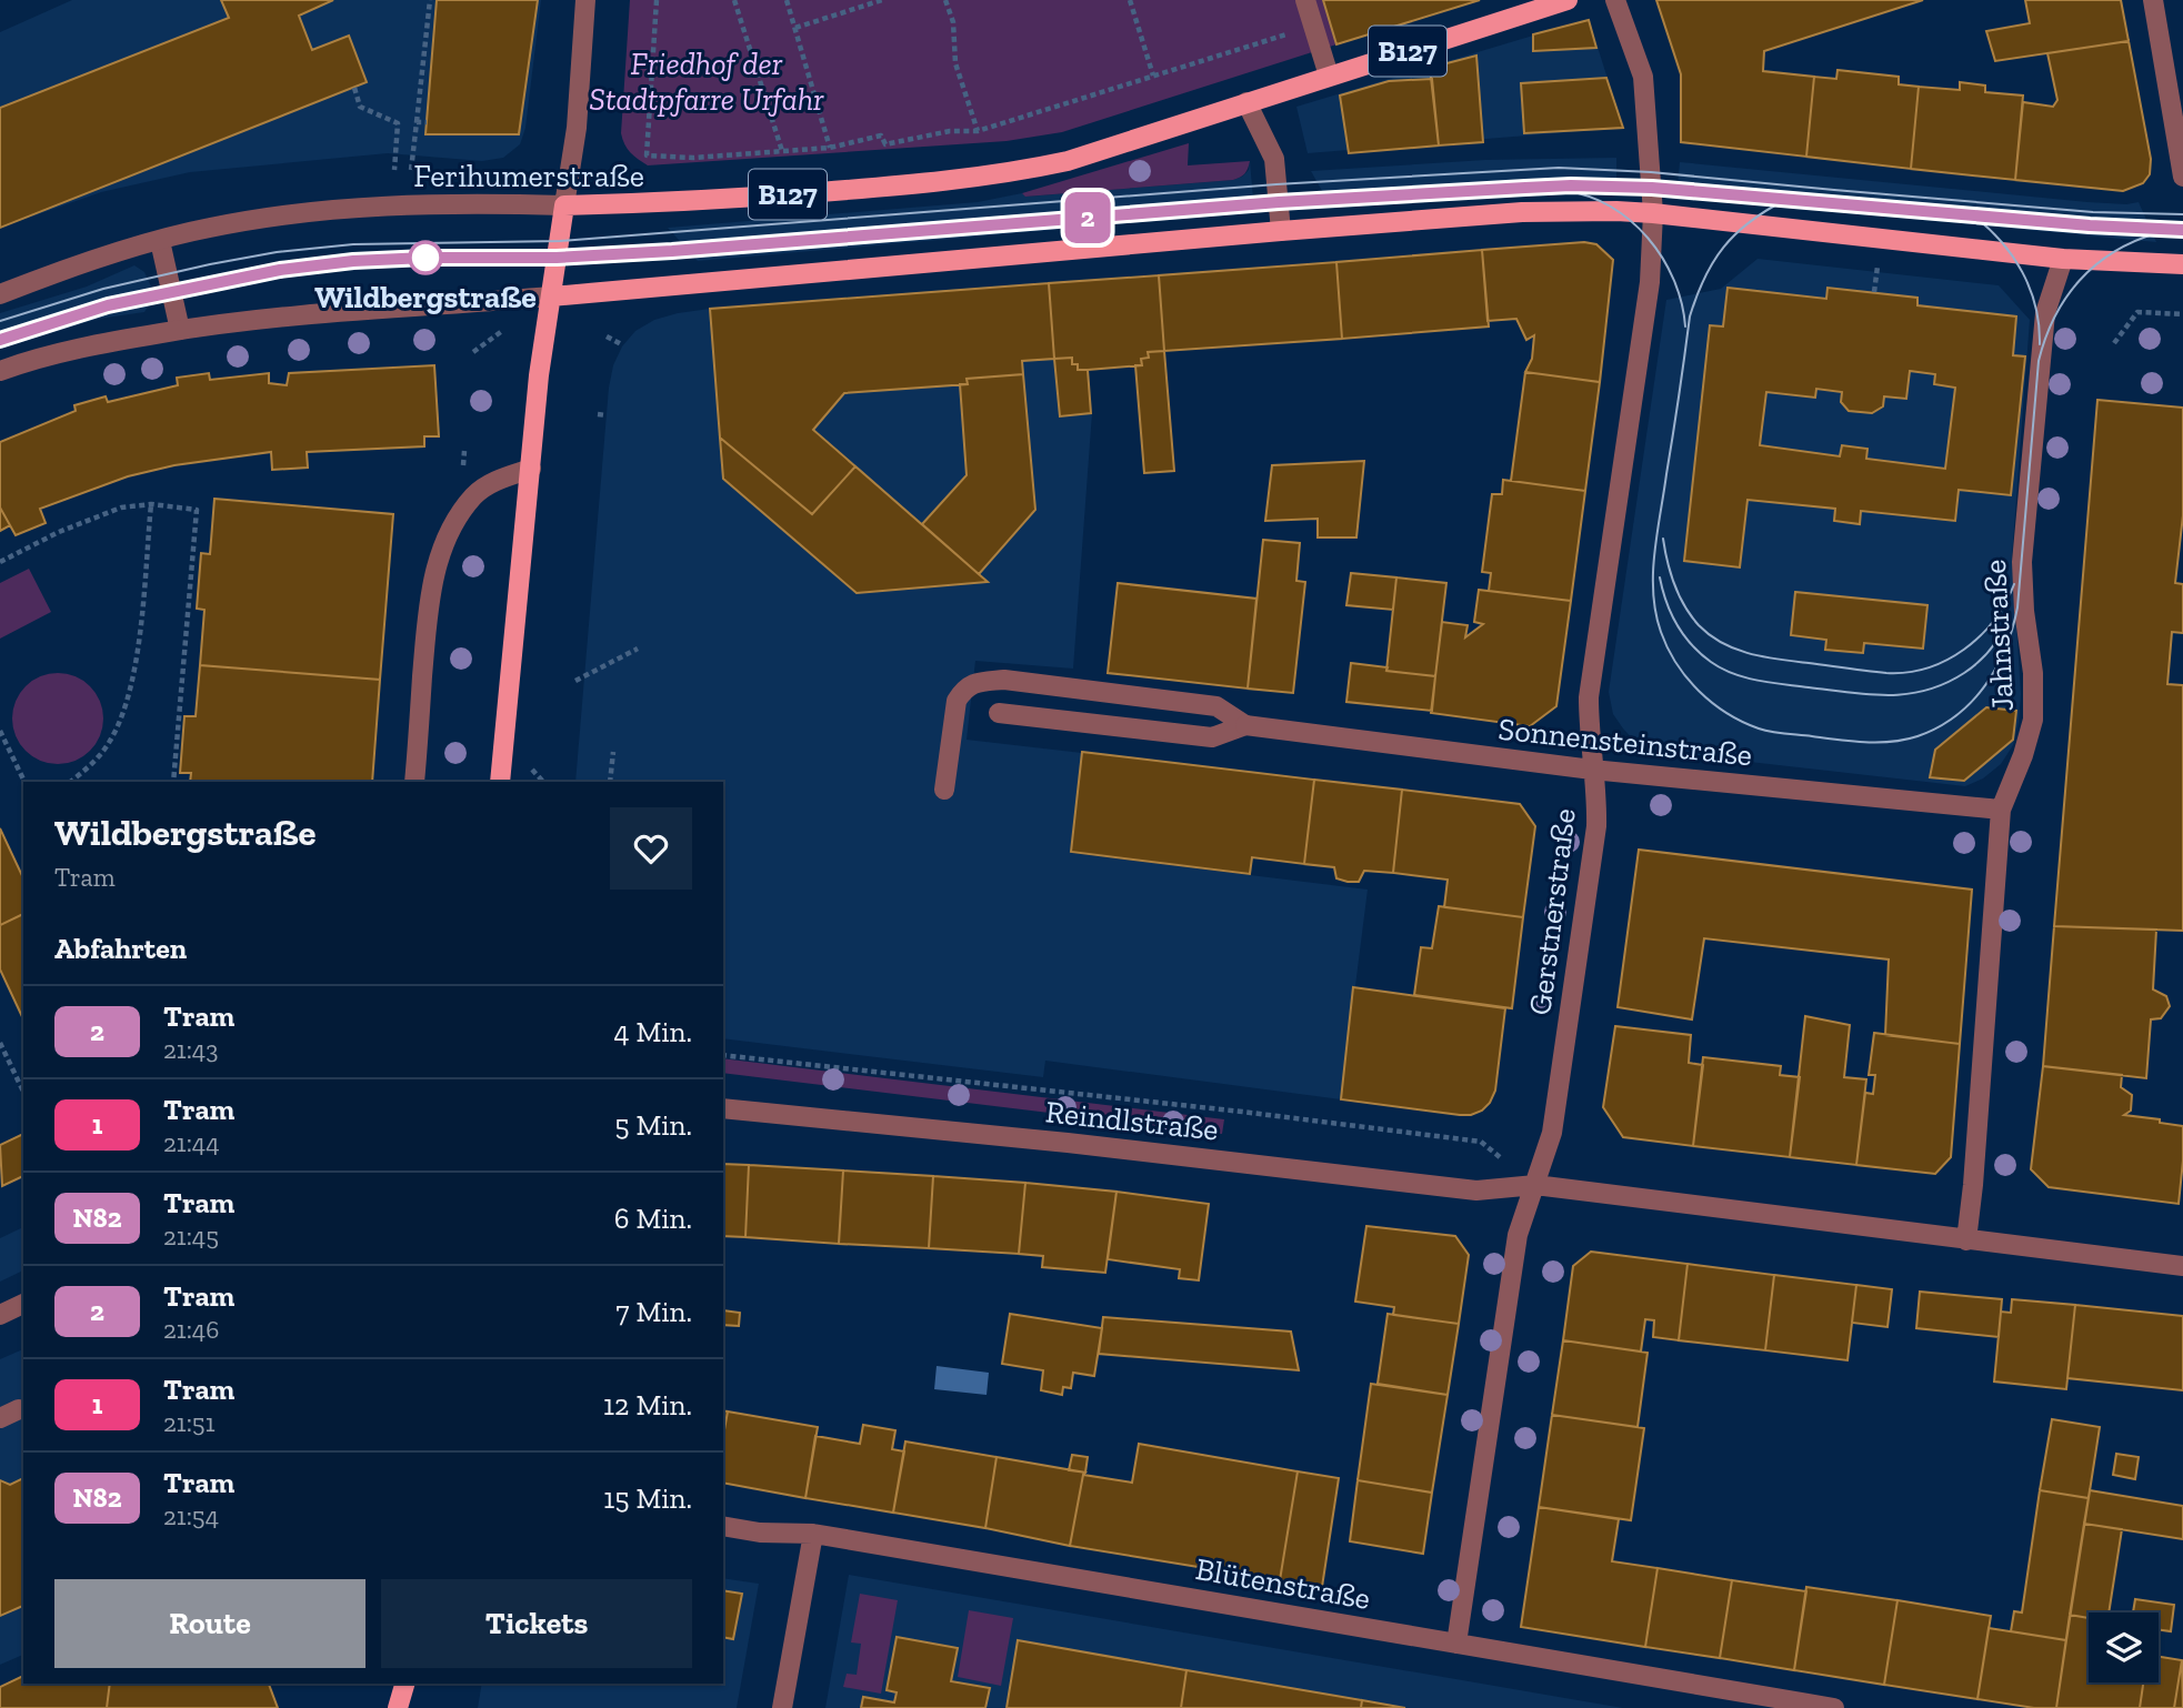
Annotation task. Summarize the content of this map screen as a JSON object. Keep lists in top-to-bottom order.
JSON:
{
  "streets": {
    "main road": ["B127", "Ferihumerstraße"],
    "street": [
      "Jahnstraße",
      "Sonnensteinstraße",
      "Gerstnerstraße",
      "Reindlstraße",
      "Blütenstraße"
    ]
  },
  "crossings": [
    ["B127", "Ferihumerstraße"],
    ["Jahnstraße", "Sonnensteinstraße"],
    ["Jahnstraße", "Reindlstraße"],
    ["Sonnensteinstraße", "Gerstnerstraße"],
    ["Gerstnerstraße", "Reindlstraße"],
    ["Gerstnerstraße", "Blütenstraße"]
  ],
  "parks": ["Friedhof der Stadtpfarre Urfahr"],
  "places": ["Wildbergstraße"],
  "lines": ["tram line 2"],
  "page": {
    "on_map": "2",
    "heading": [
      ["Wildbergstraße", "Tram"],
      "Abfahrten"
    ],
    "list": [
      {
        "mark": "2",
        "name": "Tram",
        "note": "21:43",
        "value": "4 Min."
      },
      {
        "mark": "1",
        "name": "Tram",
        "note": "21:44",
        "value": "5 Min."
      },
      {
        "mark": "N82",
        "name": "Tram",
        "note": "21:45",
        "value": "6 Min."
      },
      {
        "mark": "2",
        "name": "Tram",
        "note": "21:46",
        "value": "7 Min."
      },
      {
        "mark": "1",
        "name": "Tram",
        "note": "21:51",
        "value": "12 Min."
      },
      {
        "mark": "N82",
        "name": "Tram",
        "note": "21:54",
        "value": "15 Min."
      }
    ],
    "buttons": ["Route", "Tickets"]
  }
}
